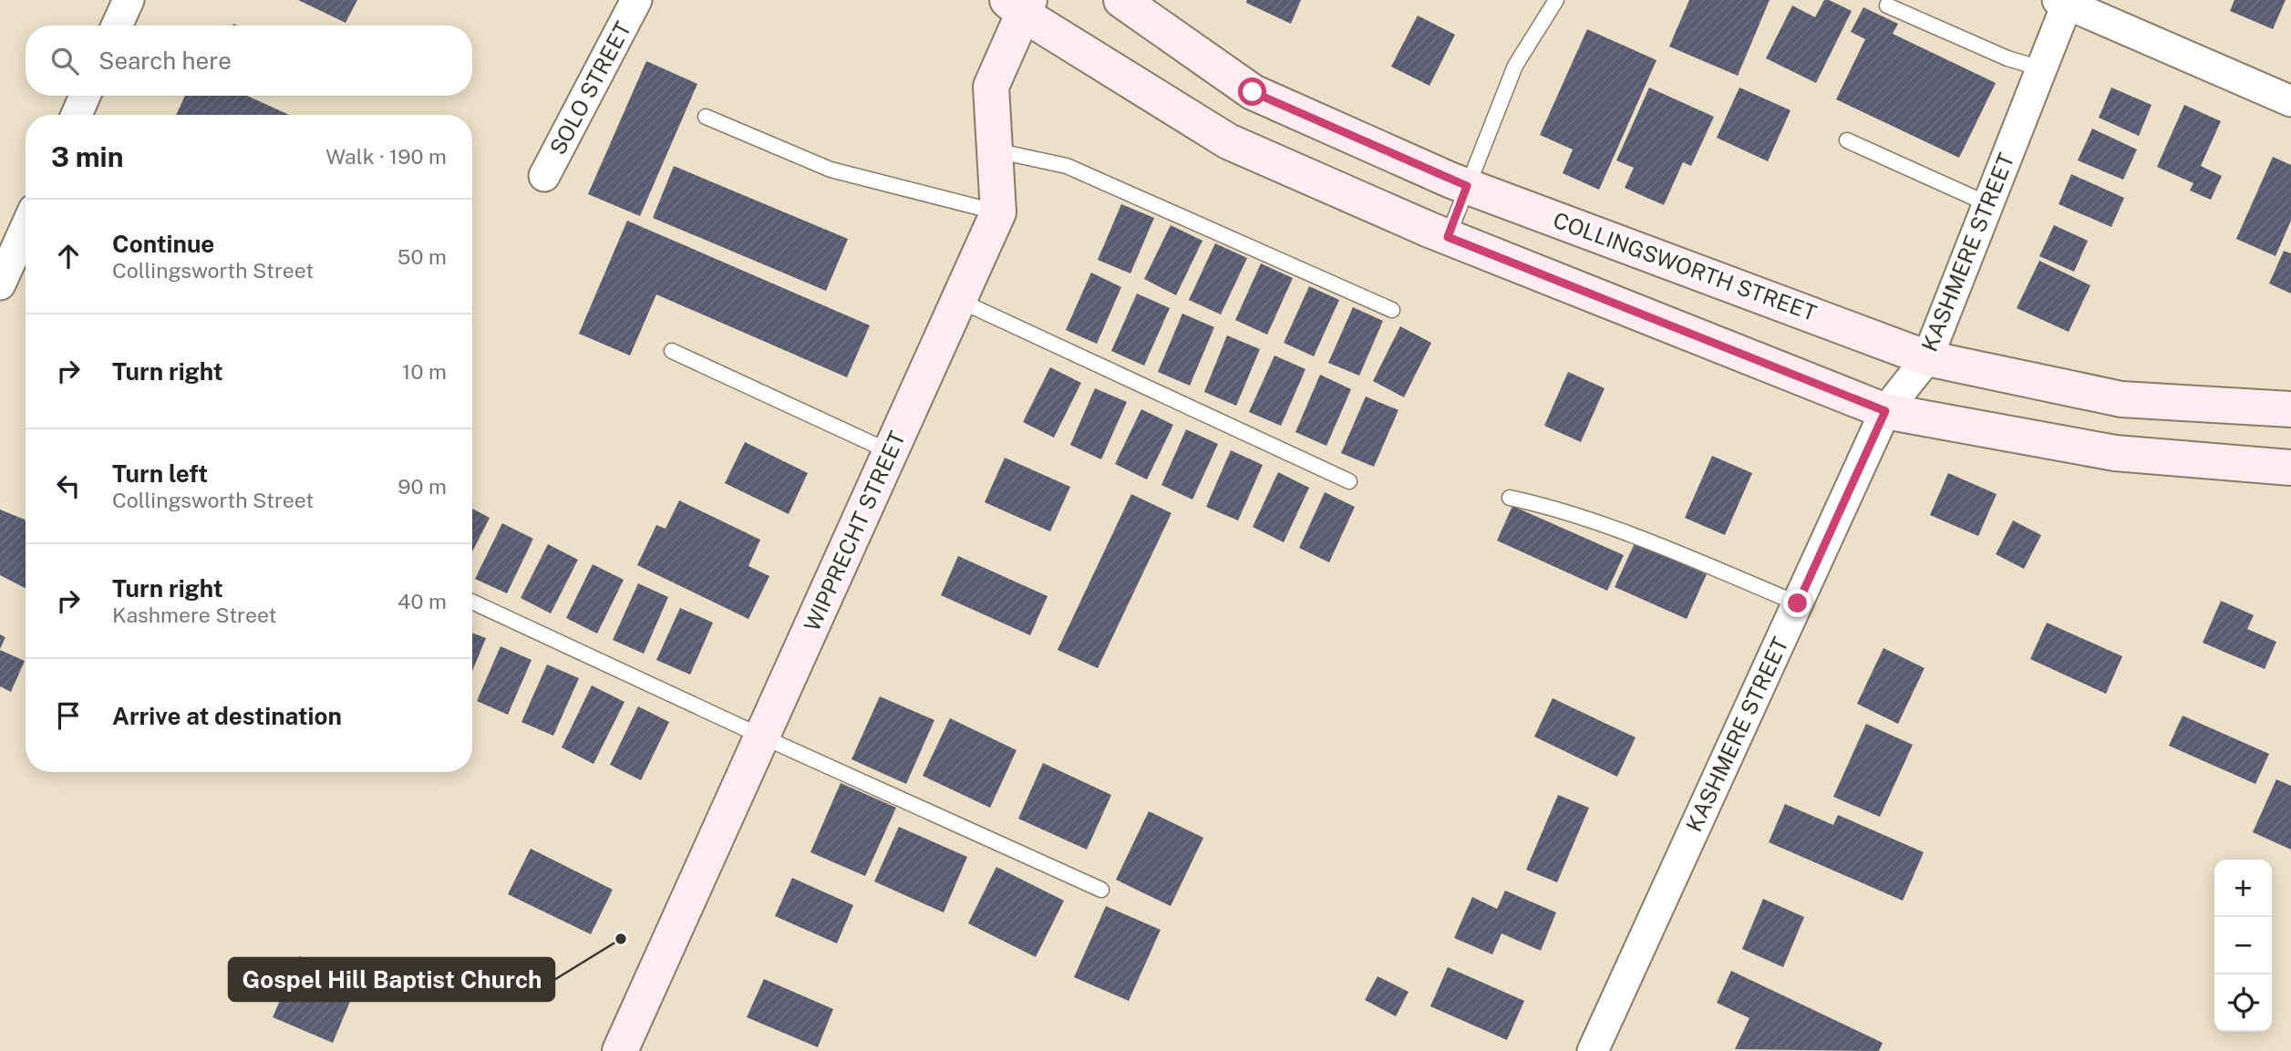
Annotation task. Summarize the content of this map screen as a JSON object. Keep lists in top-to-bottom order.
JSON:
{
  "streets": {
    "main road": ["COLLINGSWORTH STREET", "WIPPRECHT STREET"],
    "street": ["SOLO STREET", "KASHMERE STREET"]
  },
  "crossings": [
    ["KASHMERE STREET", "COLLINGSWORTH STREET"]
  ],
  "places": ["Gospel Hill Baptist Church"],
  "page": {
    "search": "Search here",
    "heading": ["3 min", "Walk · 190 m"],
    "list": [
      ["Continue", "Collingsworth Street", "50 m"],
      ["Turn right", "10 m"],
      ["Turn left", "Collingsworth Street", "90 m"],
      ["Turn right", "Kashmere Street", "40 m"],
      "Arrive at destination"
    ],
    "map_buttons": ["+", "−"]
  }
}
